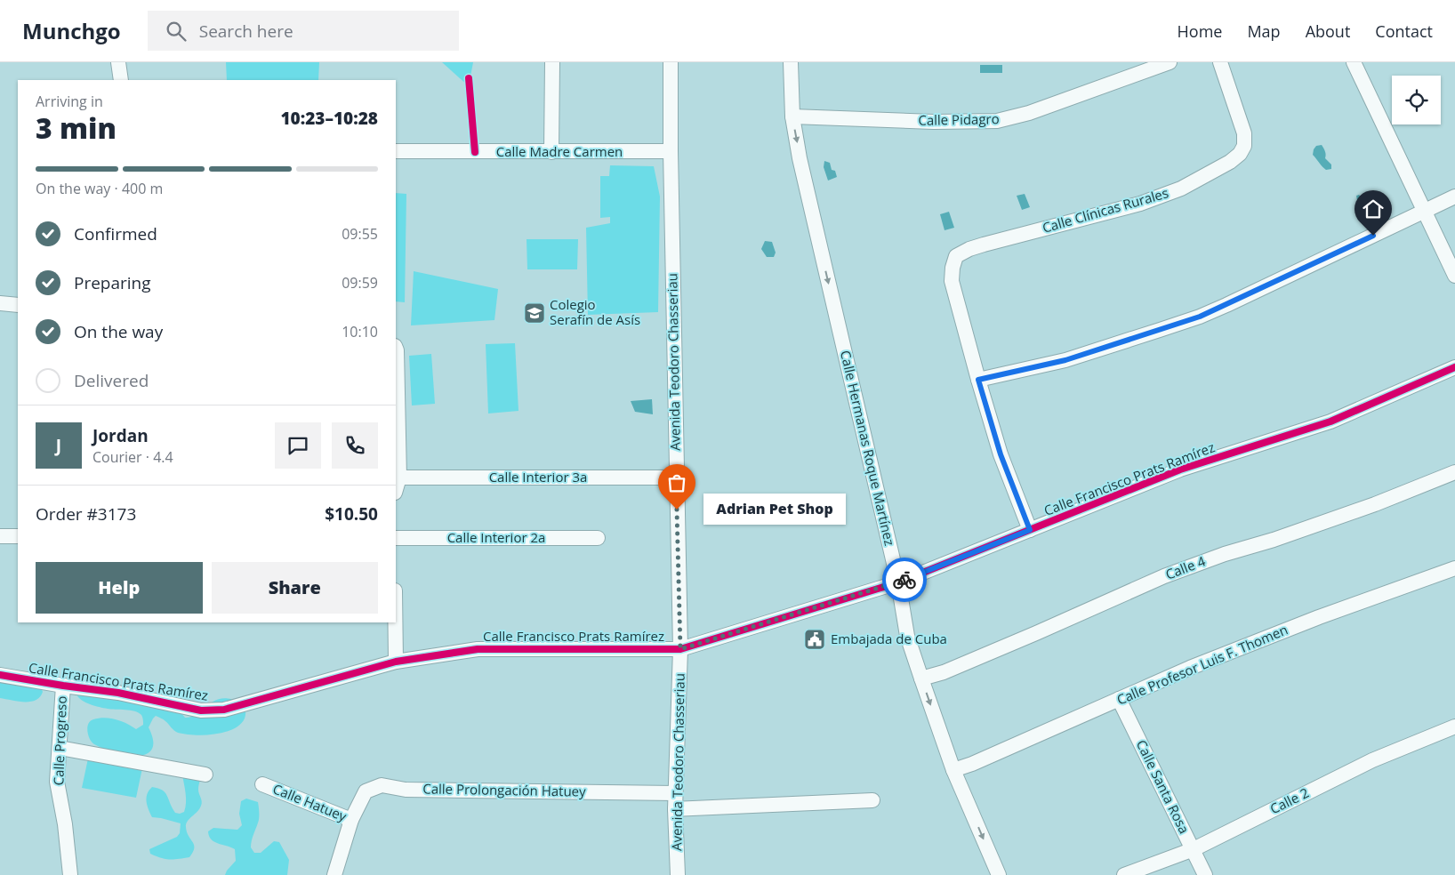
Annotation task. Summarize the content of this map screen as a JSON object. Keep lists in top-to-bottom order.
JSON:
{
  "streets": {
    "street": [
      "Calle Pidagro",
      "Calle Madre Carmen",
      "Calle Clínicas Rurales",
      "Avenida Teodoro Chasseriau",
      "Calle Hermanas Roque Martínez",
      "Calle Interior 3a",
      "Calle Francisco Prats Ramírez",
      "Calle Interior 2a",
      "Calle 4",
      "Calle Profesor Luis F. Thomen",
      "Calle Progreso",
      "Calle Santa Rosa",
      "Calle Prolongación Hatuey",
      "Calle 2",
      "Calle Hatuey"
    ]
  },
  "crossings": [
    ["Calle Pidagro", "Calle Hermanas Roque Martínez"],
    ["Calle Madre Carmen", "Avenida Teodoro Chasseriau"],
    ["Avenida Teodoro Chasseriau", "Calle Interior 3a"],
    ["Avenida Teodoro Chasseriau", "Calle Francisco Prats Ramírez"],
    ["Avenida Teodoro Chasseriau", "Calle Prolongación Hatuey"],
    ["Calle Hermanas Roque Martínez", "Calle Francisco Prats Ramírez"],
    ["Calle Hermanas Roque Martínez", "Calle 4"],
    ["Calle Hermanas Roque Martínez", "Calle Profesor Luis F. Thomen"],
    ["Calle Francisco Prats Ramírez", "Calle Progreso"],
    ["Calle Profesor Luis F. Thomen", "Calle Santa Rosa"],
    ["Calle Santa Rosa", "Calle 2"],
    ["Calle Prolongación Hatuey", "Calle Hatuey"]
  ],
  "one_way": ["Calle Hermanas Roque Martínez"],
  "places": {
    "school or university": ["Colegio Serafín de Asís"],
    "other": ["Adrian Pet Shop"],
    "public building": ["Embajada de Cuba"]
  },
  "page": {
    "header": "Munchgo",
    "search": "Search here",
    "nav": [
      "Home",
      "Map",
      "About",
      "Contact"
    ],
    "heading": ["3 min", "Arriving in", "10:23–10:28"],
    "panel": [
      "Jordan",
      "Courier · 4.4",
      "Order #3173",
      "$10.50"
    ],
    "bar": "On the way · 400 m",
    "list": [
      ["Confirmed", "09:55"],
      ["Preparing", "09:59"],
      ["On the way", "10:10"],
      "Delivered"
    ],
    "round": "J",
    "bubble": "Adrian Pet Shop",
    "buttons": ["Help", "Share"]
  }
}
